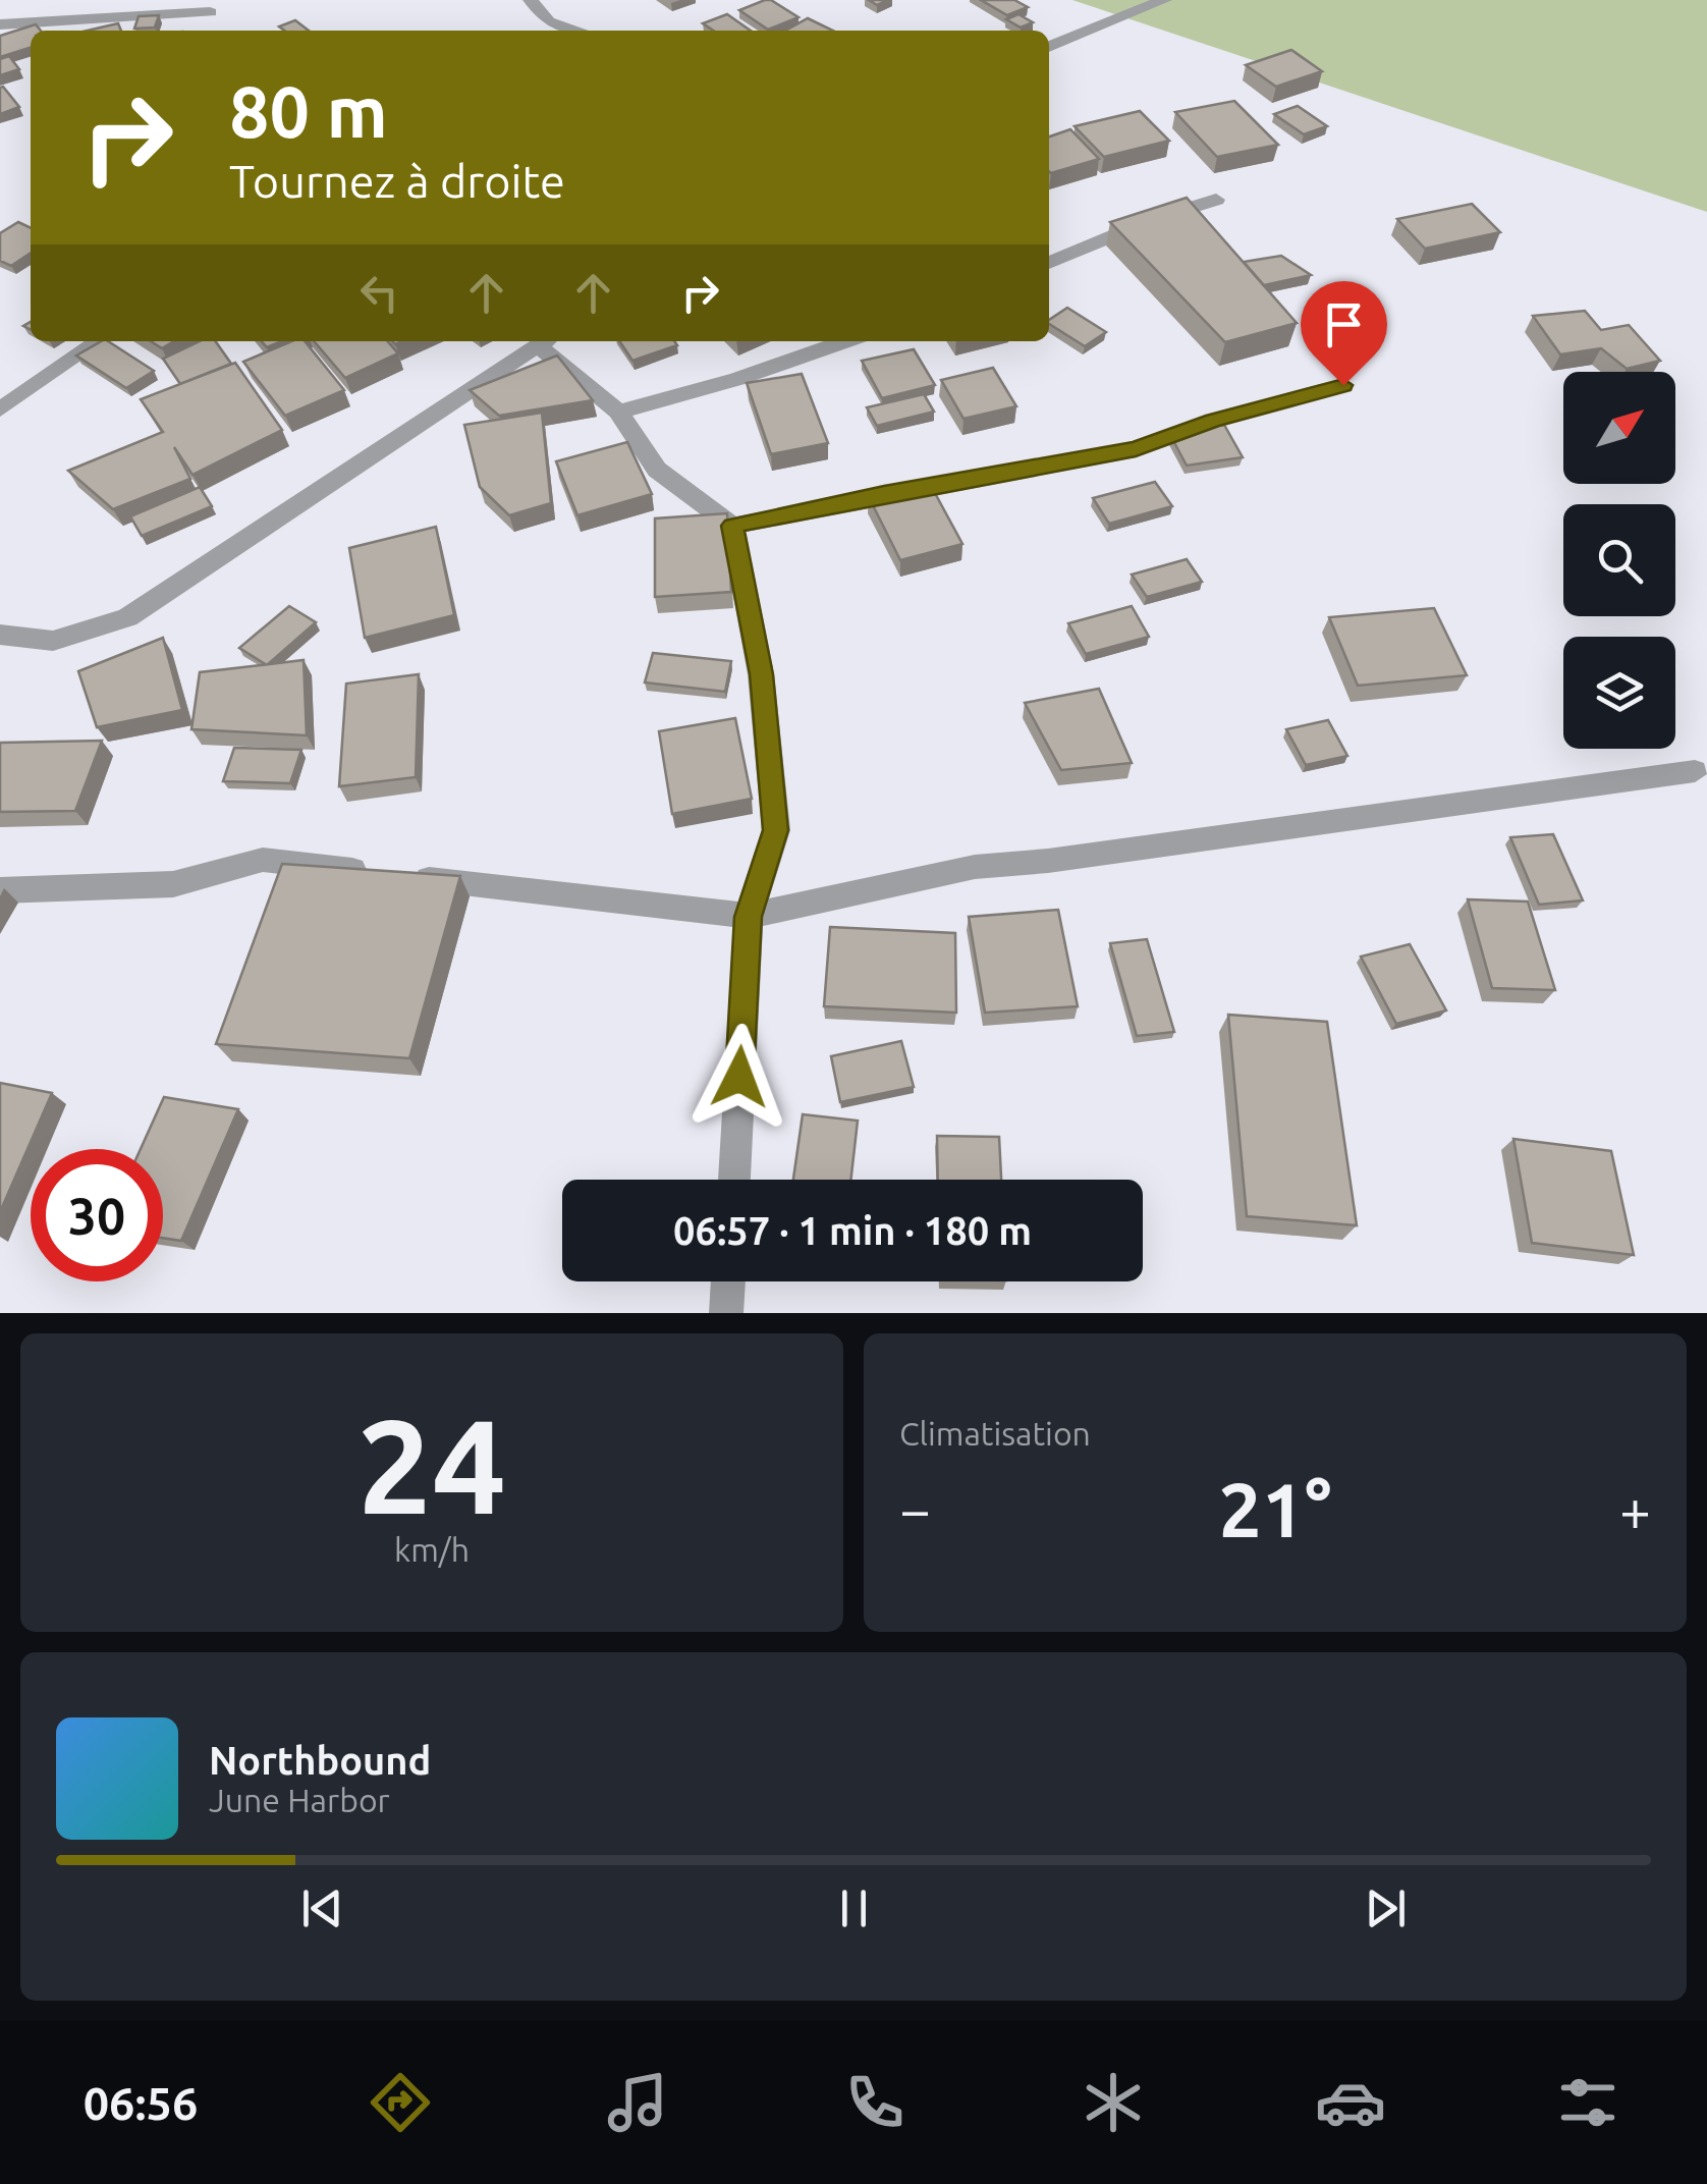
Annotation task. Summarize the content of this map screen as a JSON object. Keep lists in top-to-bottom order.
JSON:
{
  "north": "top right",
  "page": {
    "turn": ["80 m", "Tournez à droite"],
    "limit": "30",
    "trip": "06:57 · 1 min · 180 m",
    "tile": [
      ["24", "km/h"],
      "Climatisation"
    ],
    "heat": ["−", "21°", "+"],
    "song": ["Northbound", "June Harbor"],
    "tabs": "06:56"
  }
}
